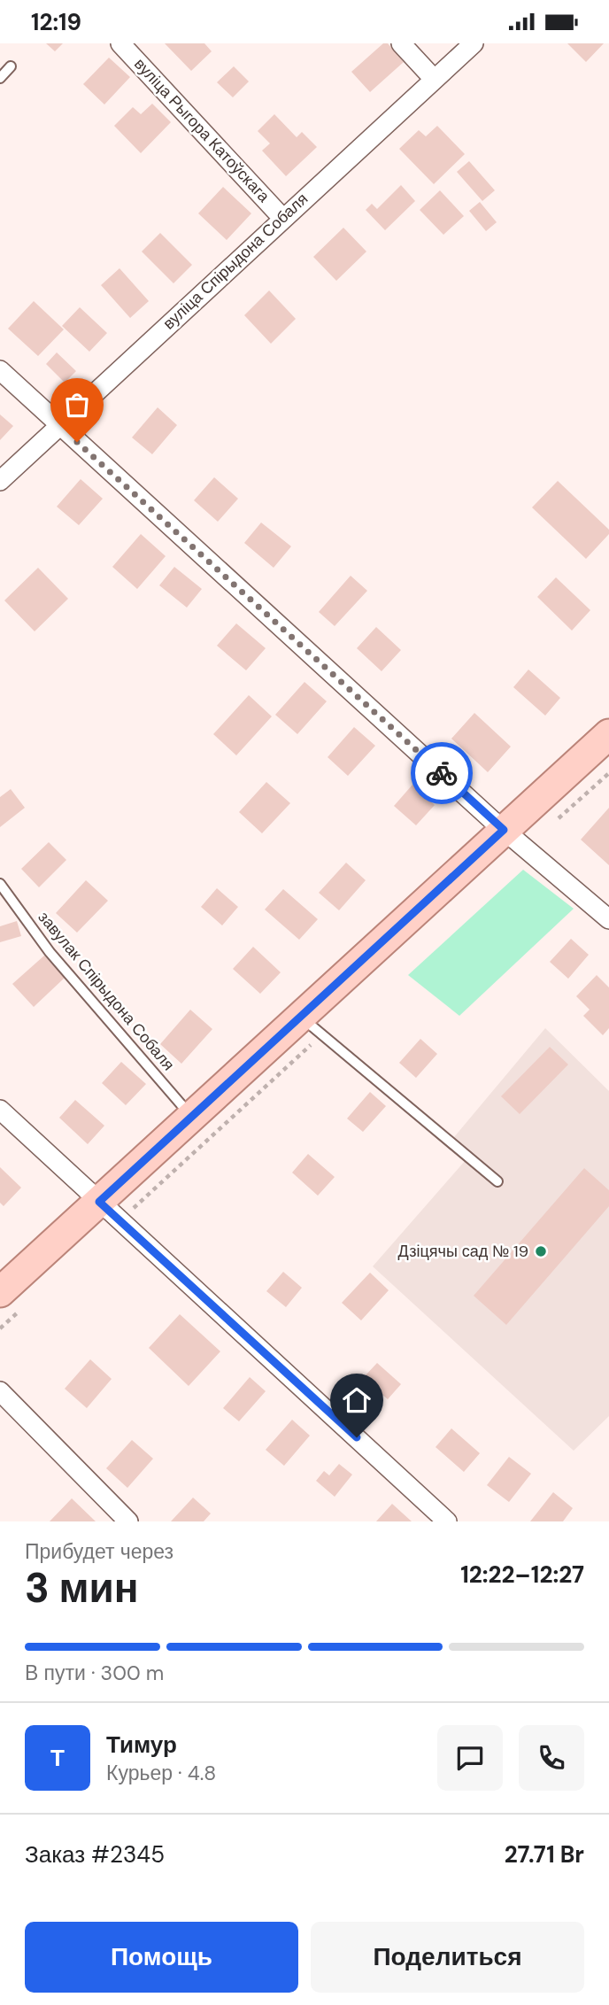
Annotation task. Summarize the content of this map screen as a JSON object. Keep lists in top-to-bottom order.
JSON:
{
  "streets": {
    "street": ["вуліца Рыгора Катоўскага", "вуліца Спірыдона Собаля"],
    "lane": ["завулак Спірыдона Собаля"]
  },
  "crossings": [
    ["вуліца Рыгора Катоўскага", "вуліца Спірыдона Собаля"]
  ],
  "places": ["Дзіцячы сад № 19"],
  "page": {
    "status": "12:19",
    "heading": ["3 мин", "Прибудет через", "12:22–12:27"],
    "panel": [
      "Тимур",
      "Курьер · 4.8",
      "Заказ #2345",
      "27.71 Br"
    ],
    "bar": "В пути · 300 m",
    "round": "Т",
    "buttons": ["Помощь", "Поделиться"]
  }
}
